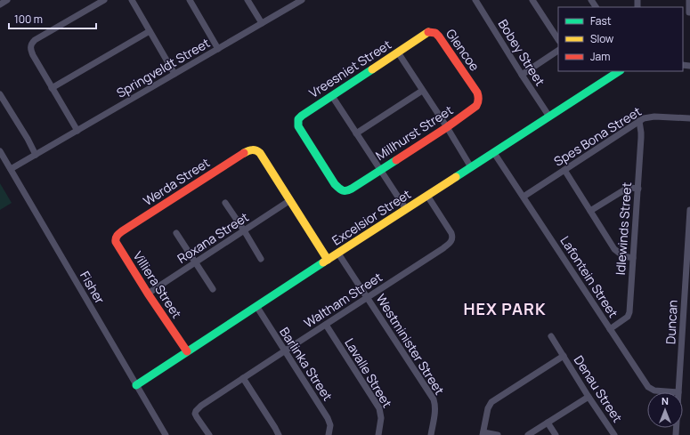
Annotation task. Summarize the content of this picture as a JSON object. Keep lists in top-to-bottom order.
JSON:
{
  "streets": {
    "street": [
      "Glencoe",
      "Bobey Street",
      "Springveldt Street",
      "Vreesniet Street",
      "Millhurst Street",
      "Spes Bona Street",
      "Werda Street",
      "Excelsior Street",
      "Idlewinds Street",
      "Roxana Street",
      "Lafontein Street",
      "Villiera Street",
      "Fisher",
      "Waltham Street",
      "Duncan",
      "Westminister Street",
      "Barlinka Street",
      "Lavalle Street",
      "Denau Street"
    ]
  },
  "crossings": [
    ["Glencoe", "Vreesniet Street"],
    ["Glencoe", "Millhurst Street"],
    ["Bobey Street", "Excelsior Street"],
    ["Springveldt Street", "Fisher"],
    ["Vreesniet Street", "Millhurst Street"],
    ["Spes Bona Street", "Idlewinds Street"],
    ["Spes Bona Street", "Lafontein Street"],
    ["Werda Street", "Roxana Street"],
    ["Werda Street", "Villiera Street"],
    ["Excelsior Street", "Lafontein Street"],
    ["Excelsior Street", "Villiera Street"],
    ["Excelsior Street", "Fisher"],
    ["Excelsior Street", "Waltham Street"],
    ["Excelsior Street", "Westminister Street"],
    ["Excelsior Street", "Barlinka Street"],
    ["Idlewinds Street", "Lafontein Street"],
    ["Roxana Street", "Villiera Street"],
    ["Lafontein Street", "Duncan"],
    ["Waltham Street", "Westminister Street"],
    ["Waltham Street", "Barlinka Street"],
    ["Waltham Street", "Lavalle Street"]
  ],
  "districts": ["HEX PARK"],
  "legend": ["Fast", "Slow", "Jam"],
  "scale_bar": "100 m",
  "north": "top"
}
